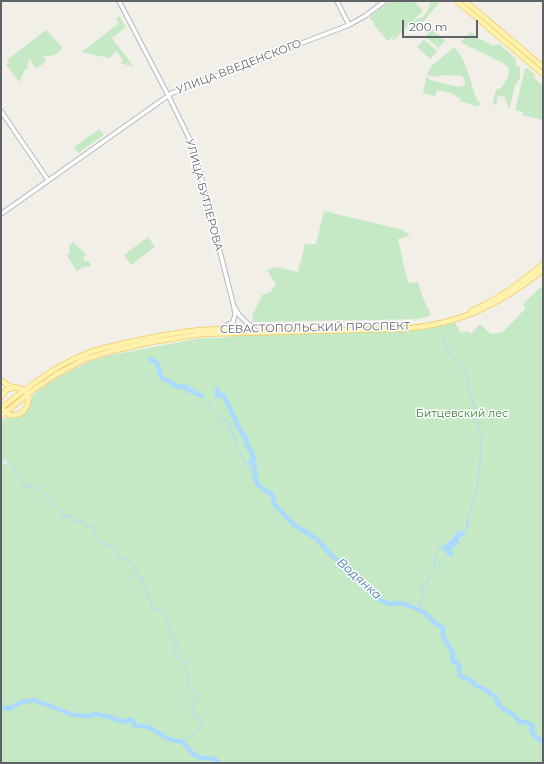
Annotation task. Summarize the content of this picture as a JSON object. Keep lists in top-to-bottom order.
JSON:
{
  "streets": {
    "main road": ["СЕВАСТОПОЛЬСКИЙ ПРОСПЕКТ"],
    "street": ["УЛИЦА ВВЕДЕНСКОГО", "УЛИЦА БУТЛЕРОВА"]
  },
  "crossings": [
    ["УЛИЦА ВВЕДЕНСКОГО", "УЛИЦА БУТЛЕРОВА"],
    ["УЛИЦА БУТЛЕРОВА", "СЕВАСТОПОЛЬСКИЙ ПРОСПЕКТ"]
  ],
  "water": ["Водянка"],
  "parks": ["Битцевский лес"],
  "scale_bar": "200 m"
}
